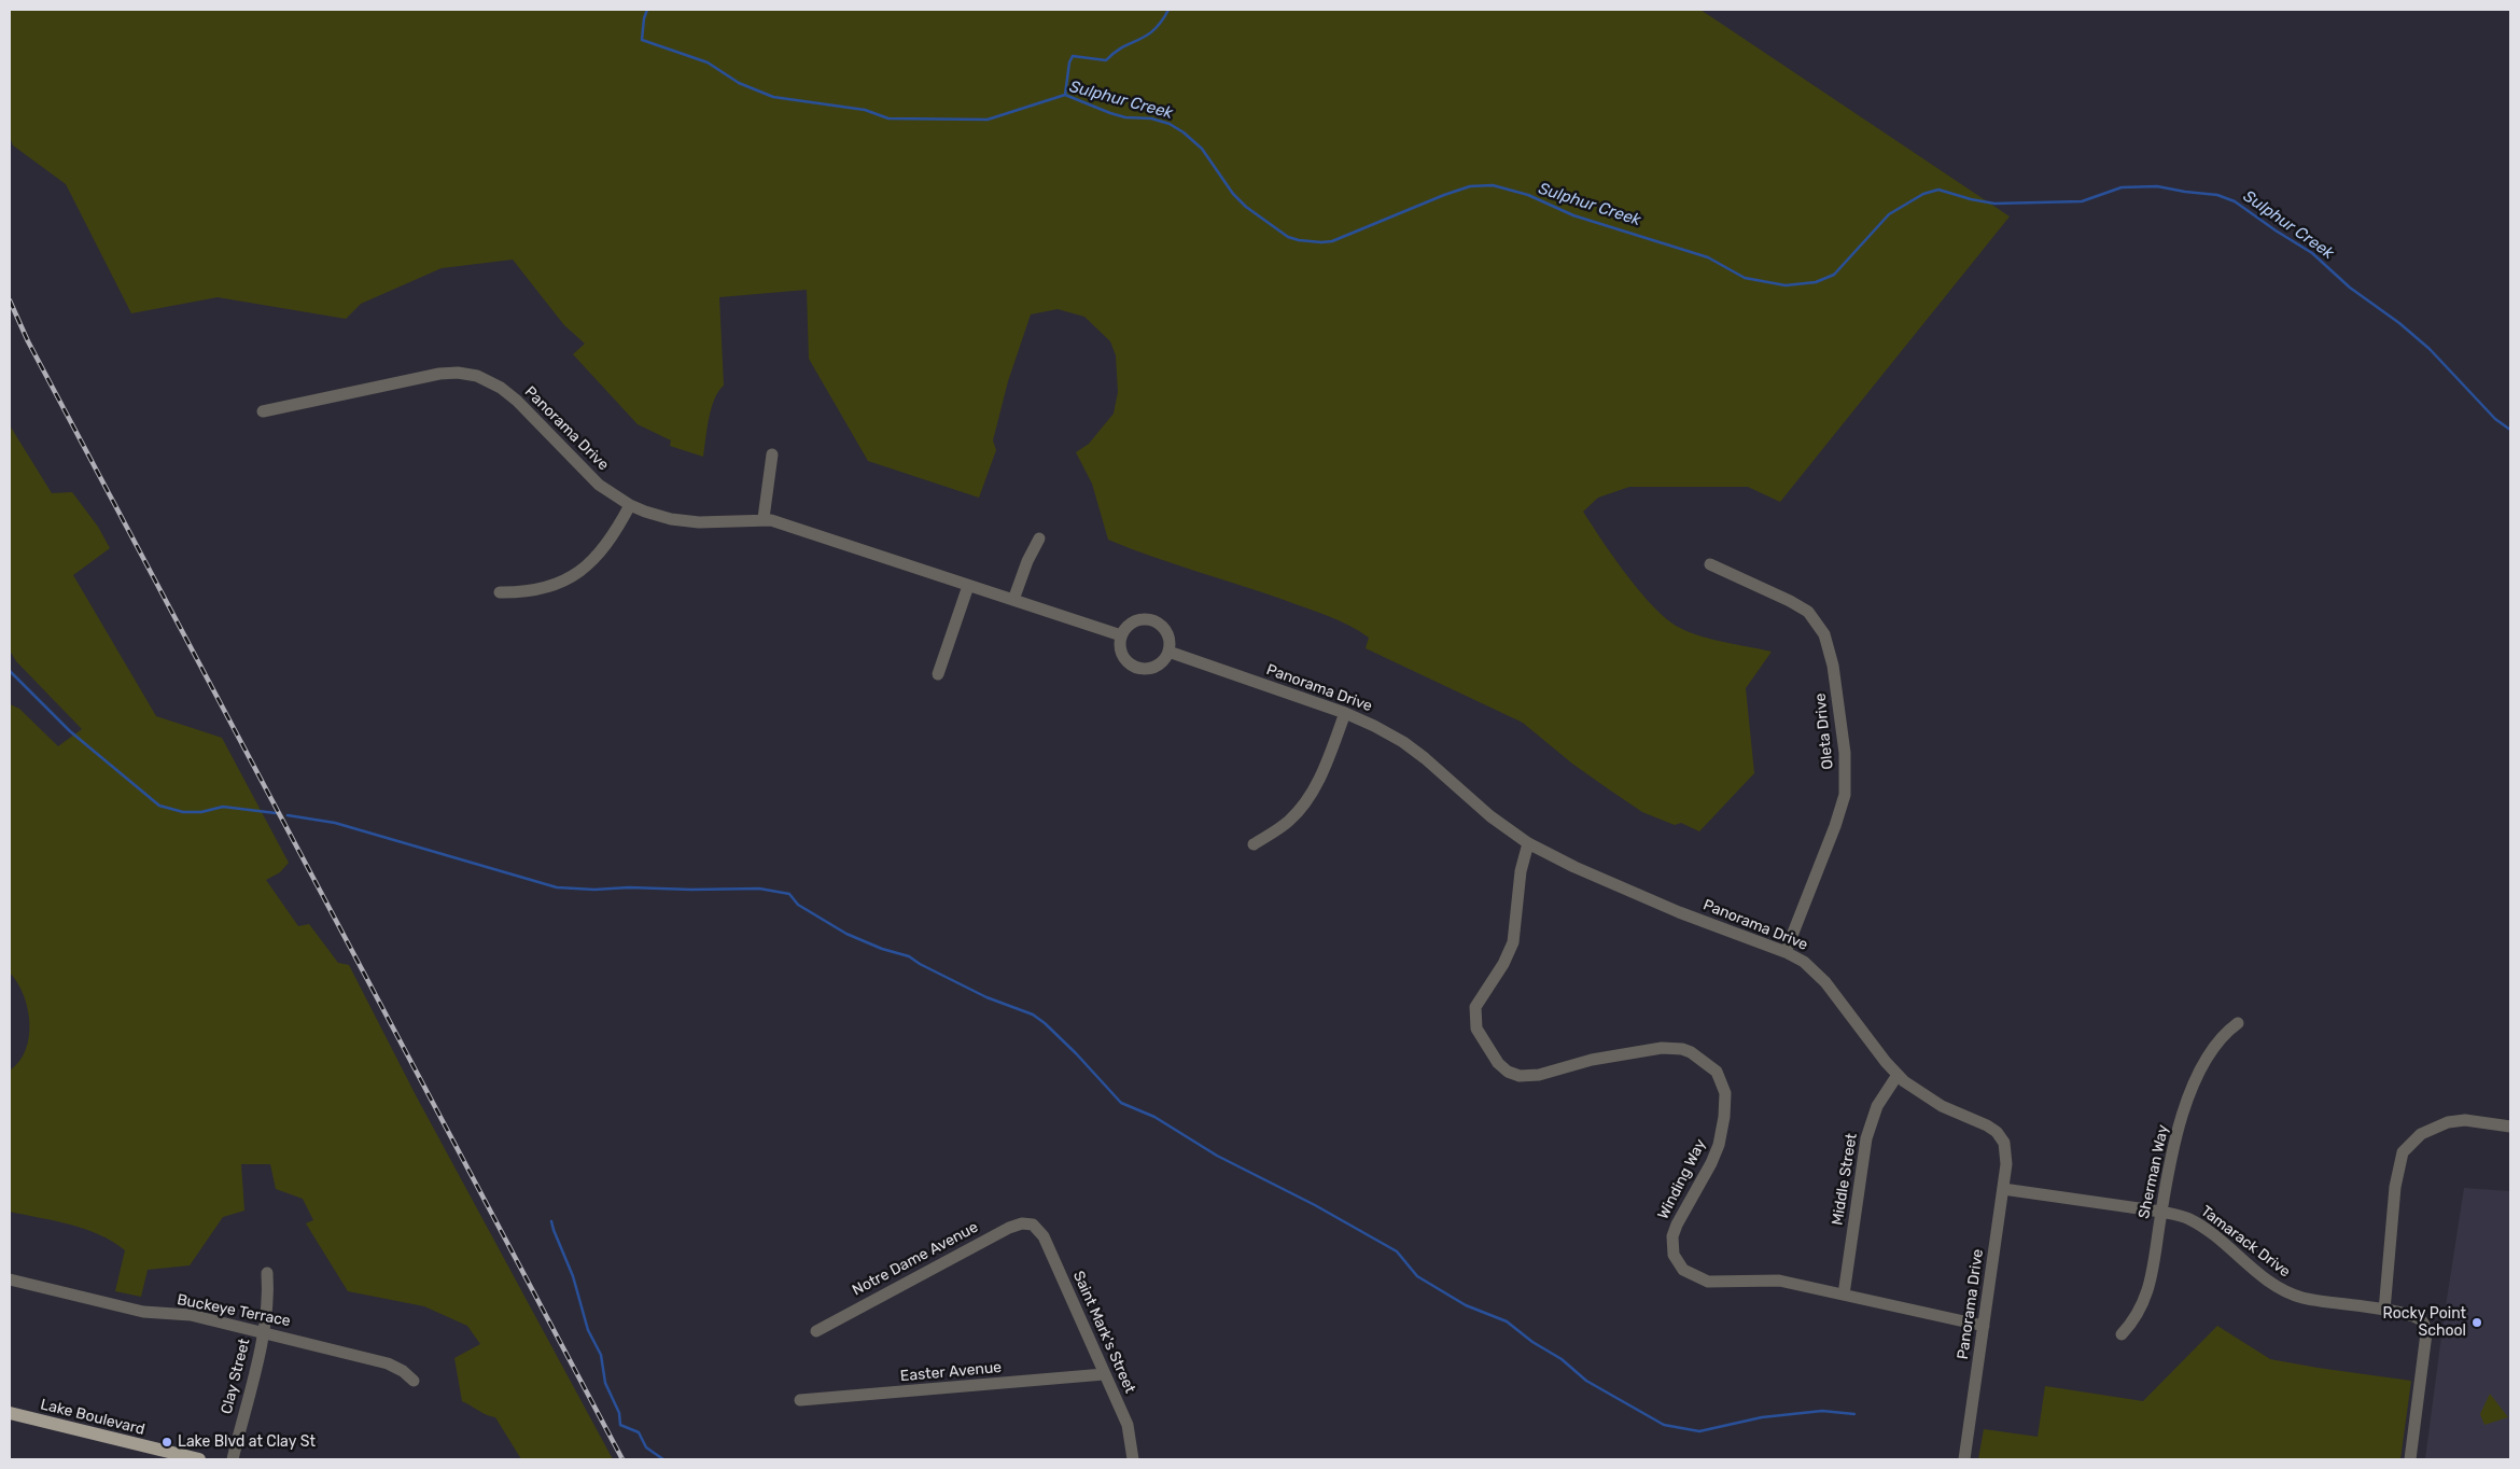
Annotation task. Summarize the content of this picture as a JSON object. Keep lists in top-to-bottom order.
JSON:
{
  "streets": {
    "main road": ["Lake Boulevard"],
    "street": [
      "Panorama Drive",
      "Oleta Drive",
      "Sherman Way",
      "Winding Way",
      "Middle Street",
      "Tamarack Drive",
      "Notre Dame Avenue",
      "Buckeye Terrace",
      "Saint Mark's Street",
      "Easter Avenue",
      "Clay Street"
    ]
  },
  "crossings": [
    ["Panorama Drive", "Oleta Drive"],
    ["Panorama Drive", "Winding Way"],
    ["Panorama Drive", "Middle Street"],
    ["Panorama Drive", "Tamarack Drive"],
    ["Sherman Way", "Tamarack Drive"],
    ["Winding Way", "Middle Street"],
    ["Notre Dame Avenue", "Saint Mark's Street"],
    ["Buckeye Terrace", "Clay Street"],
    ["Saint Mark's Street", "Easter Avenue"]
  ],
  "water": ["Sulphur Creek"],
  "places": ["Rocky Point School", "Lake Blvd at Clay St"]
}
